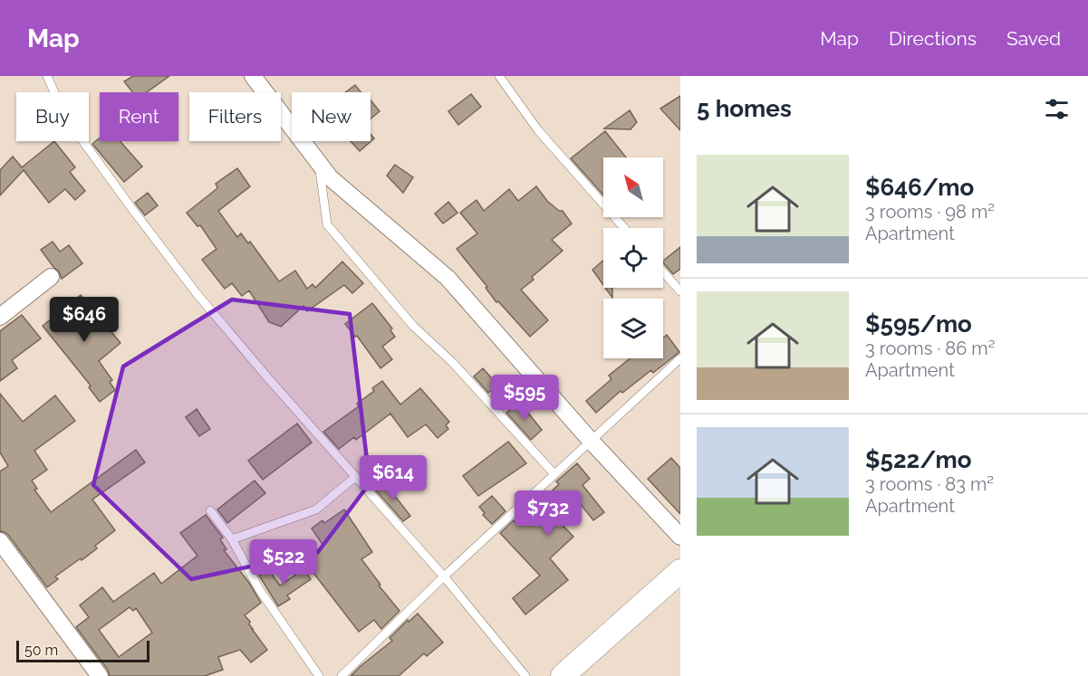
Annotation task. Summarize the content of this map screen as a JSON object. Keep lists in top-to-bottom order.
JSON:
{
  "scale_bar": "50 m",
  "north": "top left",
  "page": {
    "header": "Map",
    "nav": ["Map", "Directions", "Saved"],
    "heading": "5 homes",
    "chip": [
      "Buy",
      "Rent",
      "Filters",
      "New"
    ],
    "list": [
      {
        "name": "$646/mo",
        "note": "3 rooms · 98 m² · Apartment"
      },
      {
        "name": "$595/mo",
        "note": "3 rooms · 86 m² · Apartment"
      },
      {
        "name": "$522/mo",
        "note": "3 rooms · 83 m² · Apartment"
      }
    ],
    "price": [
      "$646",
      "$595",
      "$614",
      "$732",
      "$522"
    ],
    "scale": "50 m"
  }
}
